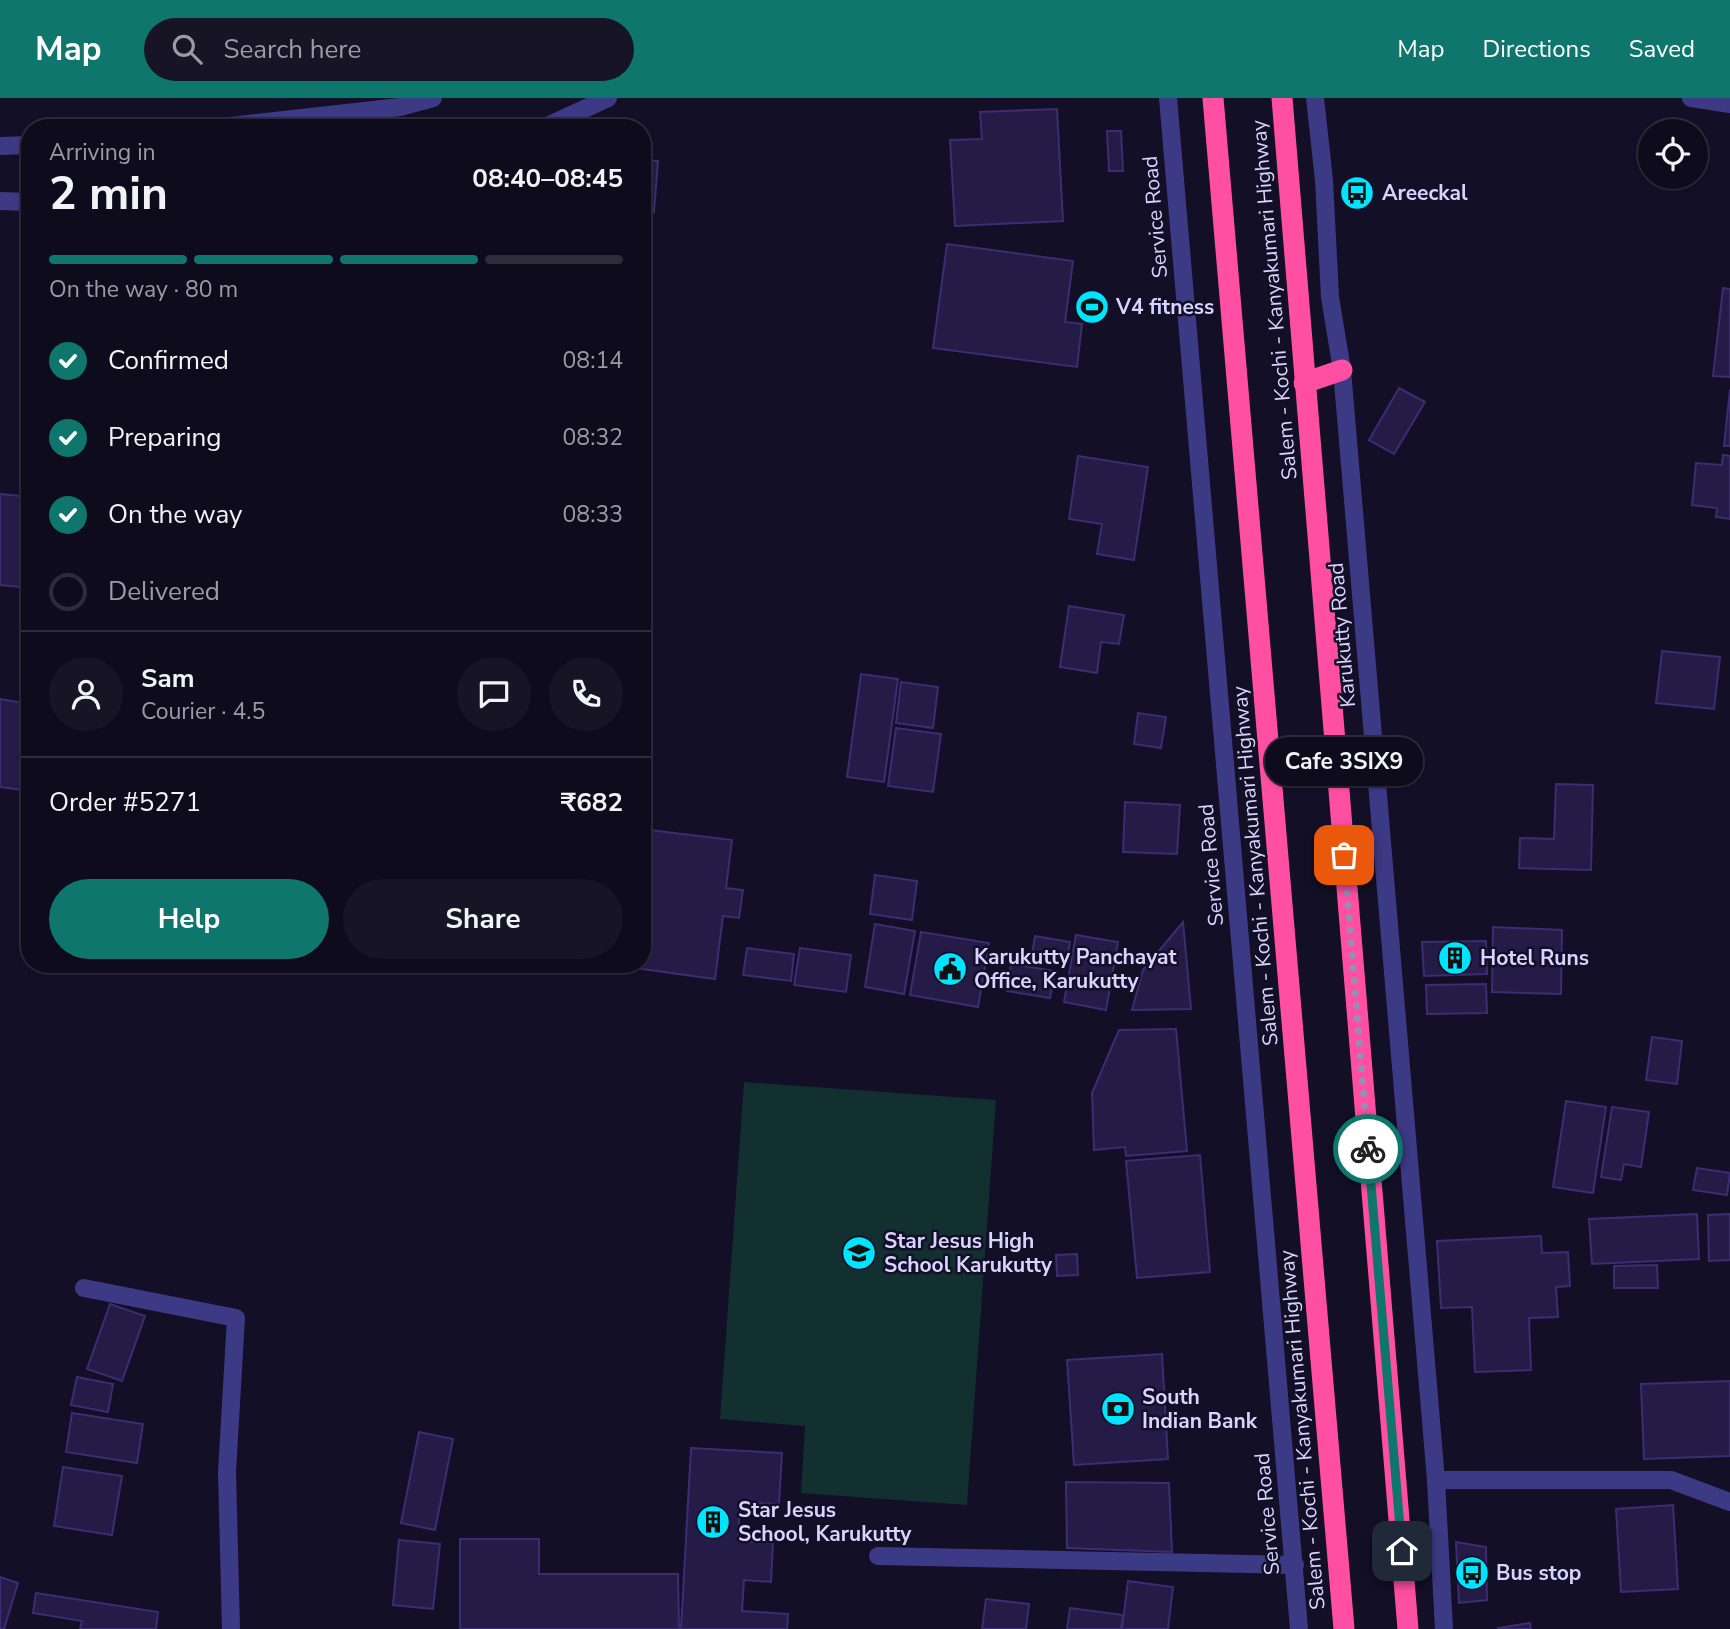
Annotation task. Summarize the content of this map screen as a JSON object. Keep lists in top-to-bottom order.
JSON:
{
  "streets": {
    "highway": ["Salem - Kochi - Kanyakumari Highway"],
    "street": ["Service Road", "Karukutty Road"]
  },
  "places": {
    "bus stop": ["Areeckal", "Bus stop"],
    "sports": ["V4 fitness"],
    "other": ["Cafe 3SIX9"],
    "building": ["Hotel Runs", "Star Jesus School, Karukutty"],
    "public building": ["Karukutty Panchayat Office, Karukutty"],
    "school or university": ["Star Jesus High School Karukutty"],
    "bank": ["South Indian Bank"]
  },
  "page": {
    "header": "Map",
    "search": "Search here",
    "nav": ["Map", "Directions", "Saved"],
    "heading": ["2 min", "Arriving in", "08:40–08:45"],
    "panel": [
      "Sam",
      "Courier · 4.5",
      "Order #5271",
      "₹682"
    ],
    "bar": "On the way · 80 m",
    "list": [
      ["Confirmed", "08:14"],
      ["Preparing", "08:32"],
      ["On the way", "08:33"],
      "Delivered"
    ],
    "bubble": "Cafe 3SIX9",
    "buttons": ["Help", "Share"]
  }
}
